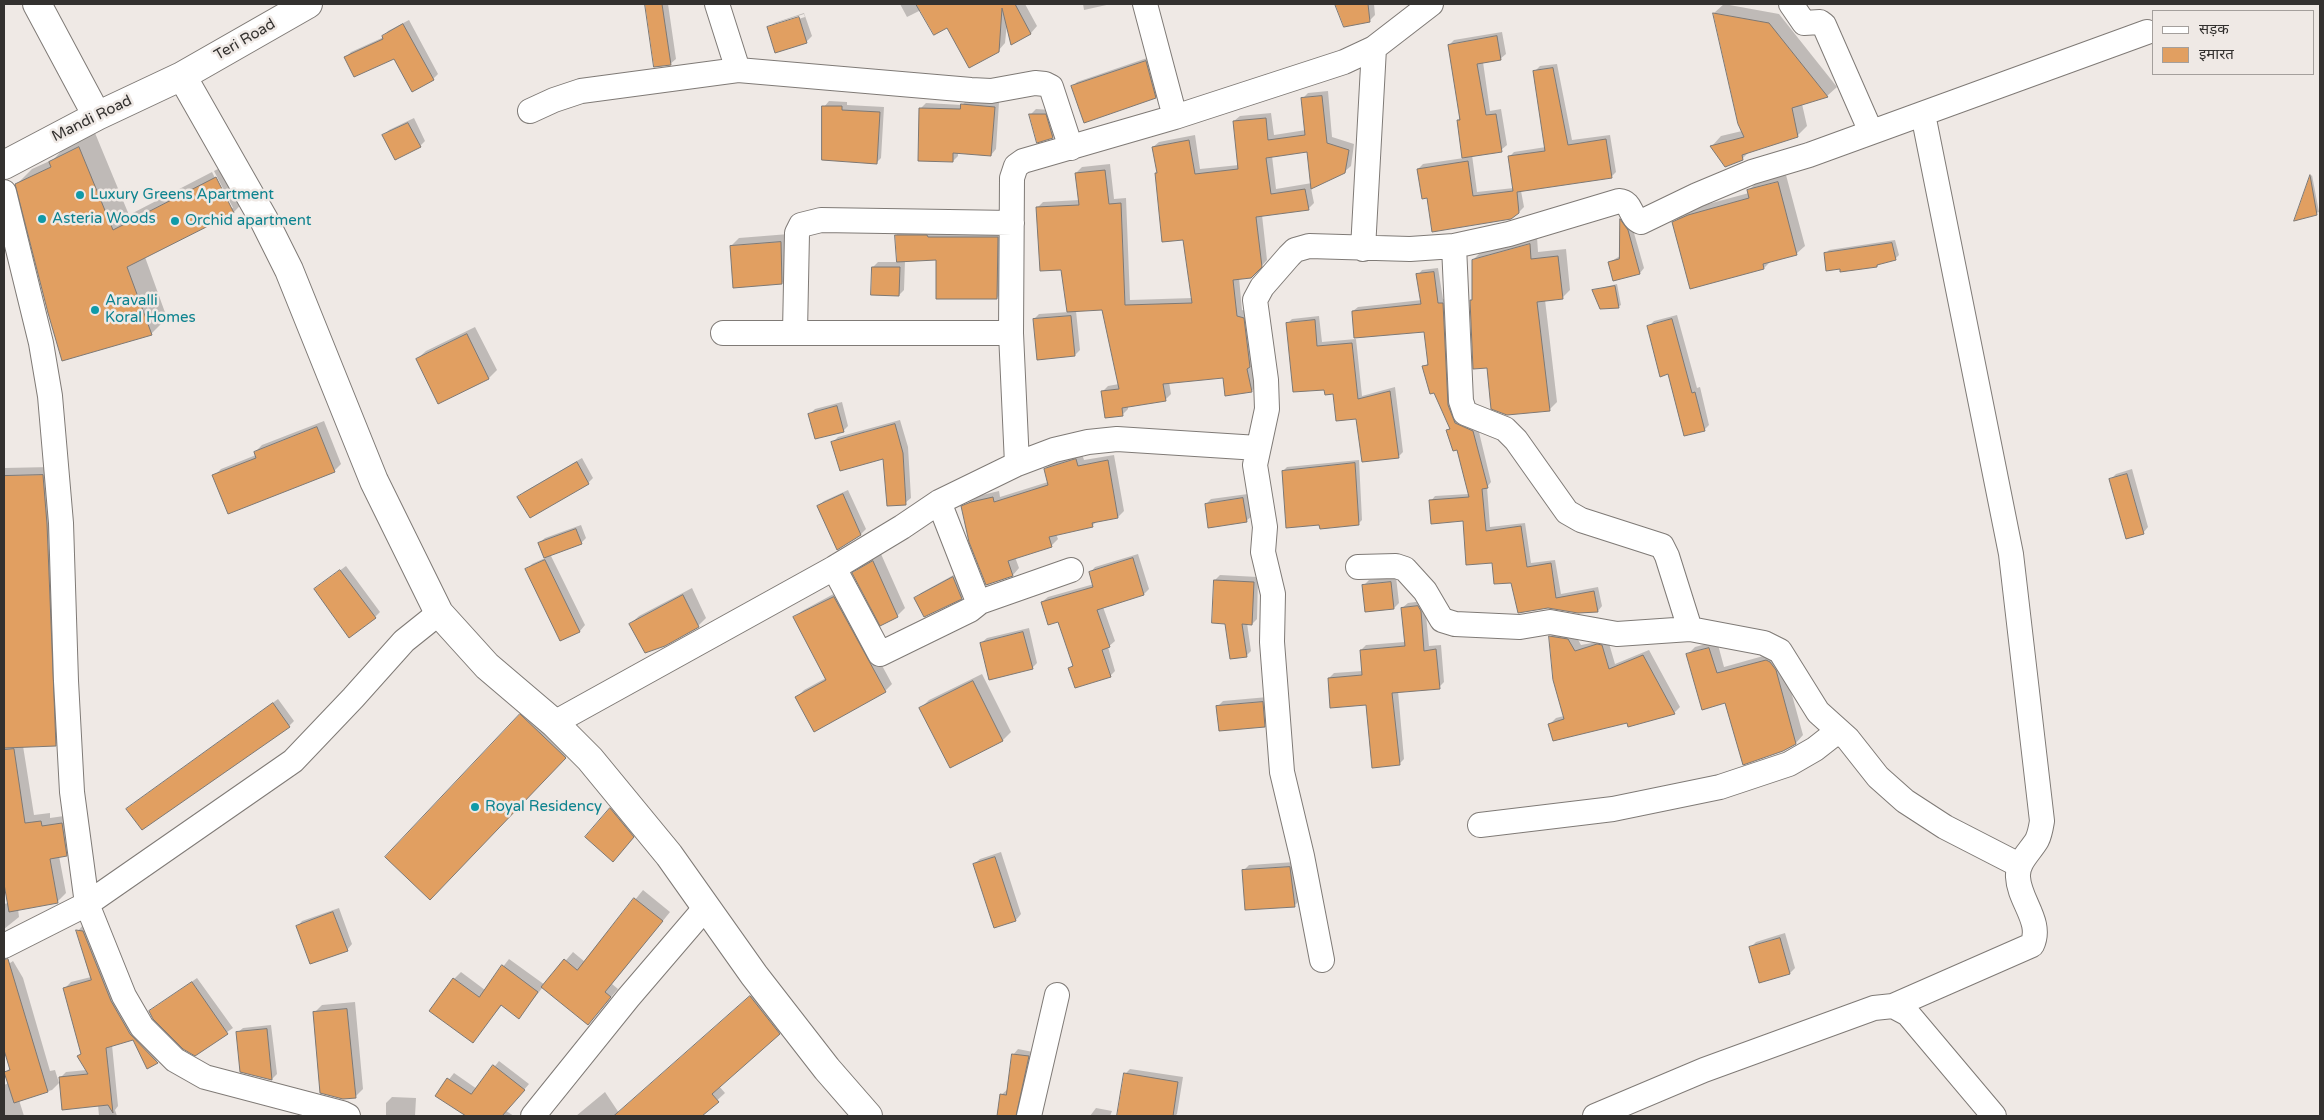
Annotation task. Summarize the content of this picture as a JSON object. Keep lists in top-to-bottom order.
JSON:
{
  "streets": {
    "street": ["Teri Road", "Mandi Road"]
  },
  "crossings": [
    ["Teri Road", "Mandi Road"]
  ],
  "places": [
    "Luxury Greens Apartment",
    "Asteria Woods",
    "Orchid apartment",
    "Aravalli Koral Homes",
    "Royal Residency"
  ],
  "legend": ["सड़क", "इमारत"]
}
